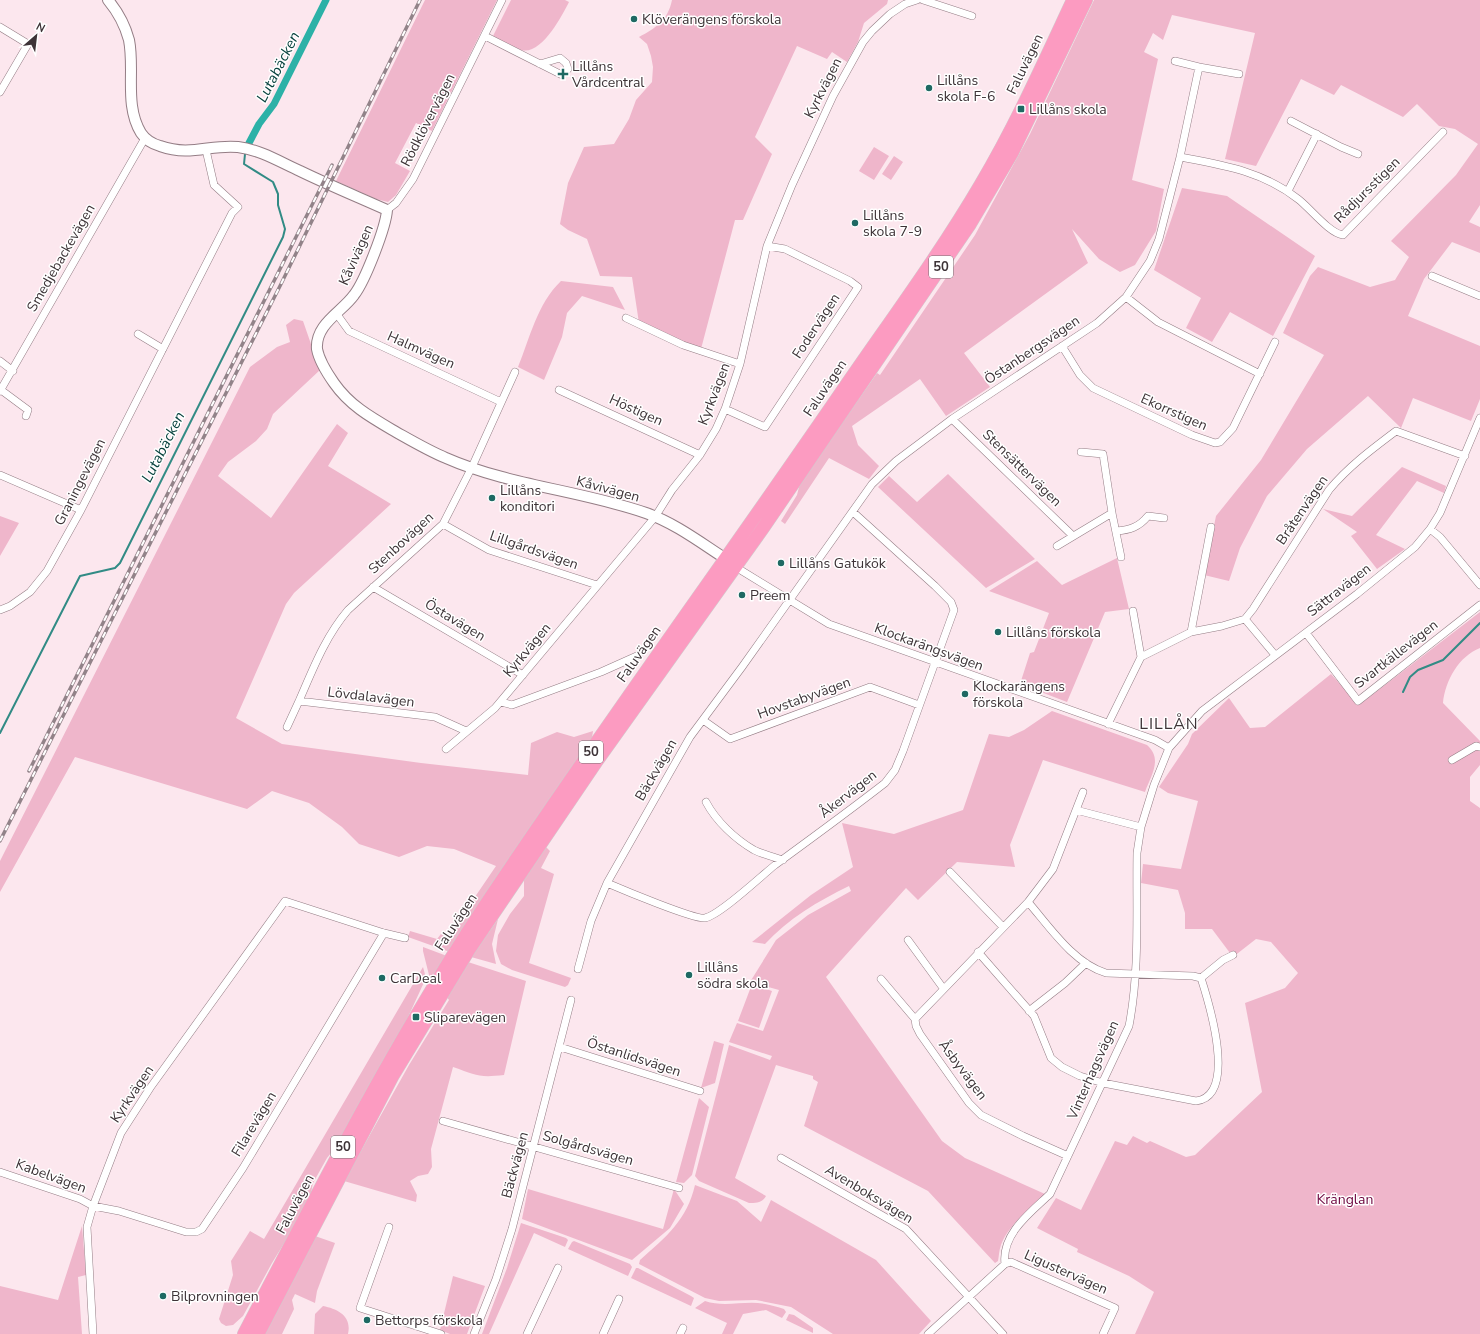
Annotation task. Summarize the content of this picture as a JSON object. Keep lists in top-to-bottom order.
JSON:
{
  "streets": {
    "highway": ["Faluvägen", "50"],
    "street": [
      "Kyrkvägen",
      "Rödklövervägen",
      "Rådjursstigen",
      "Kåvivägen",
      "Smedjebackevägen",
      "Fodervägen",
      "Halmvägen",
      "Östanbergsvägen",
      "Höstigen",
      "Ekorrstigen",
      "Stensättervägen",
      "Graningevägen",
      "Bråtenvägen",
      "Stenbovägen",
      "Lillgårdsvägen",
      "Sättravägen",
      "Östavägen",
      "Klockarängsvägen",
      "Svartkällevägen",
      "Lövdalavägen",
      "Hovstabyvägen",
      "Bäckvägen",
      "Åkervägen",
      "Östanlidsvägen",
      "Åsbyvägen",
      "Vinterhagsvägen",
      "Filarevägen",
      "Solgårdsvägen",
      "Kabelvägen",
      "Avenboksvägen",
      "Ligustervägen"
    ]
  },
  "crossings": [
    ["Faluvägen", "Kåvivägen"],
    ["Faluvägen", "Klockarängsvägen"],
    ["Kyrkvägen", "Kåvivägen"],
    ["Kyrkvägen", "Fodervägen"],
    ["Kyrkvägen", "Höstigen"],
    ["Kyrkvägen", "Lillgårdsvägen"],
    ["Kyrkvägen", "Östavägen"],
    ["Kyrkvägen", "Lövdalavägen"],
    ["Kyrkvägen", "Filarevägen"],
    ["Kyrkvägen", "Kabelvägen"],
    ["Rödklövervägen", "Kåvivägen"],
    ["Rådjursstigen", "Östanbergsvägen"],
    ["Kåvivägen", "Halmvägen"],
    ["Kåvivägen", "Stenbovägen"],
    ["Kåvivägen", "Klockarängsvägen"],
    ["Halmvägen", "Stenbovägen"],
    ["Östanbergsvägen", "Ekorrstigen"],
    ["Östanbergsvägen", "Stensättervägen"],
    ["Östanbergsvägen", "Klockarängsvägen"],
    ["Östanbergsvägen", "Bäckvägen"],
    ["Östanbergsvägen", "Åkervägen"],
    ["Bråtenvägen", "Sättravägen"],
    ["Stenbovägen", "Lillgårdsvägen"],
    ["Stenbovägen", "Östavägen"],
    ["Stenbovägen", "Lövdalavägen"],
    ["Sättravägen", "Klockarängsvägen"],
    ["Sättravägen", "Svartkällevägen"],
    ["Sättravägen", "Vinterhagsvägen"],
    ["Klockarängsvägen", "Bäckvägen"],
    ["Klockarängsvägen", "Åkervägen"],
    ["Klockarängsvägen", "Vinterhagsvägen"],
    ["Hovstabyvägen", "Bäckvägen"],
    ["Hovstabyvägen", "Åkervägen"],
    ["Bäckvägen", "Åkervägen"],
    ["Bäckvägen", "Östanlidsvägen"],
    ["Bäckvägen", "Solgårdsvägen"],
    ["Åsbyvägen", "Vinterhagsvägen"],
    ["Vinterhagsvägen", "Ligustervägen"],
    ["Filarevägen", "Kabelvägen"],
    ["Avenboksvägen", "Ligustervägen"]
  ],
  "districts": ["LILLÅN"],
  "water": ["Lutabäcken"],
  "parks": ["Kränglan"],
  "places": {
    "other": [
      "Klöverängens förskola",
      "Lillåns skola F-6",
      "Lillåns skola 7-9",
      "Lillåns konditori",
      "Lillåns Gatukök",
      "Preem",
      "Lillåns förskola",
      "Klockarängens förskola",
      "Lillåns södra skola",
      "CarDeal",
      "Bilprovningen",
      "Bettorps förskola"
    ],
    "health": ["Lillåns Vårdcentral"],
    "transit": ["Lillåns skola", "Sliparevägen"]
  },
  "north": "top right"
}
